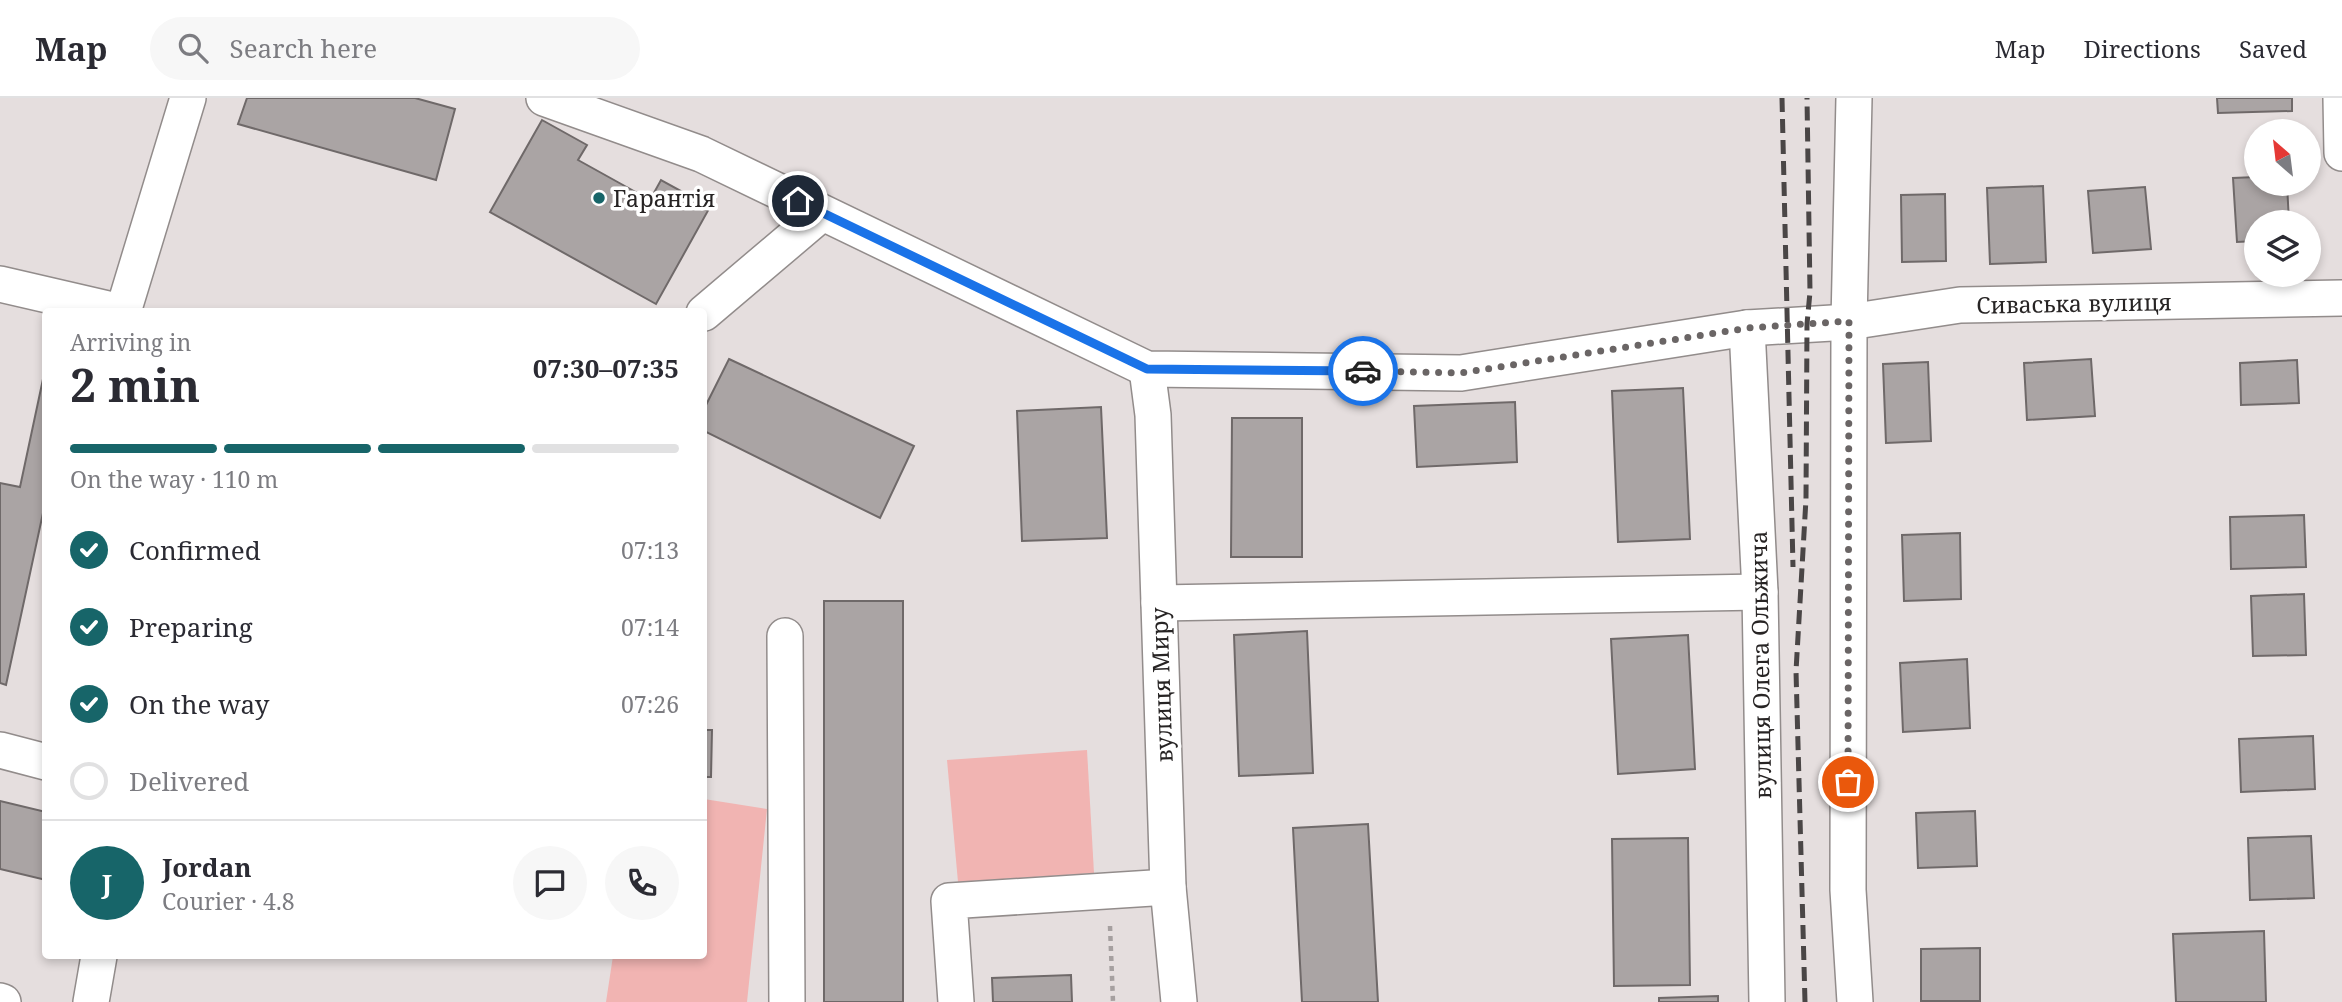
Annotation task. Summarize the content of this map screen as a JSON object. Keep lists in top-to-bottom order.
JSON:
{
  "streets": {
    "street": ["Сиваська вулиця", "вулиця Олега Ольжича", "вулиця Миру"]
  },
  "crossings": [
    ["Сиваська вулиця", "вулиця Олега Ольжича"],
    ["Сиваська вулиця", "вулиця Миру"]
  ],
  "places": ["Гарантія"],
  "north": "top left",
  "page": {
    "header": "Map",
    "search": "Search here",
    "nav": ["Map", "Directions", "Saved"],
    "heading": ["2 min", "Arriving in", "07:30–07:35"],
    "panel": ["Jordan", "Courier · 4.8"],
    "bar": "On the way · 110 m",
    "list": [
      ["Confirmed", "07:13"],
      ["Preparing", "07:14"],
      ["On the way", "07:26"],
      "Delivered"
    ],
    "round": "J"
  }
}
